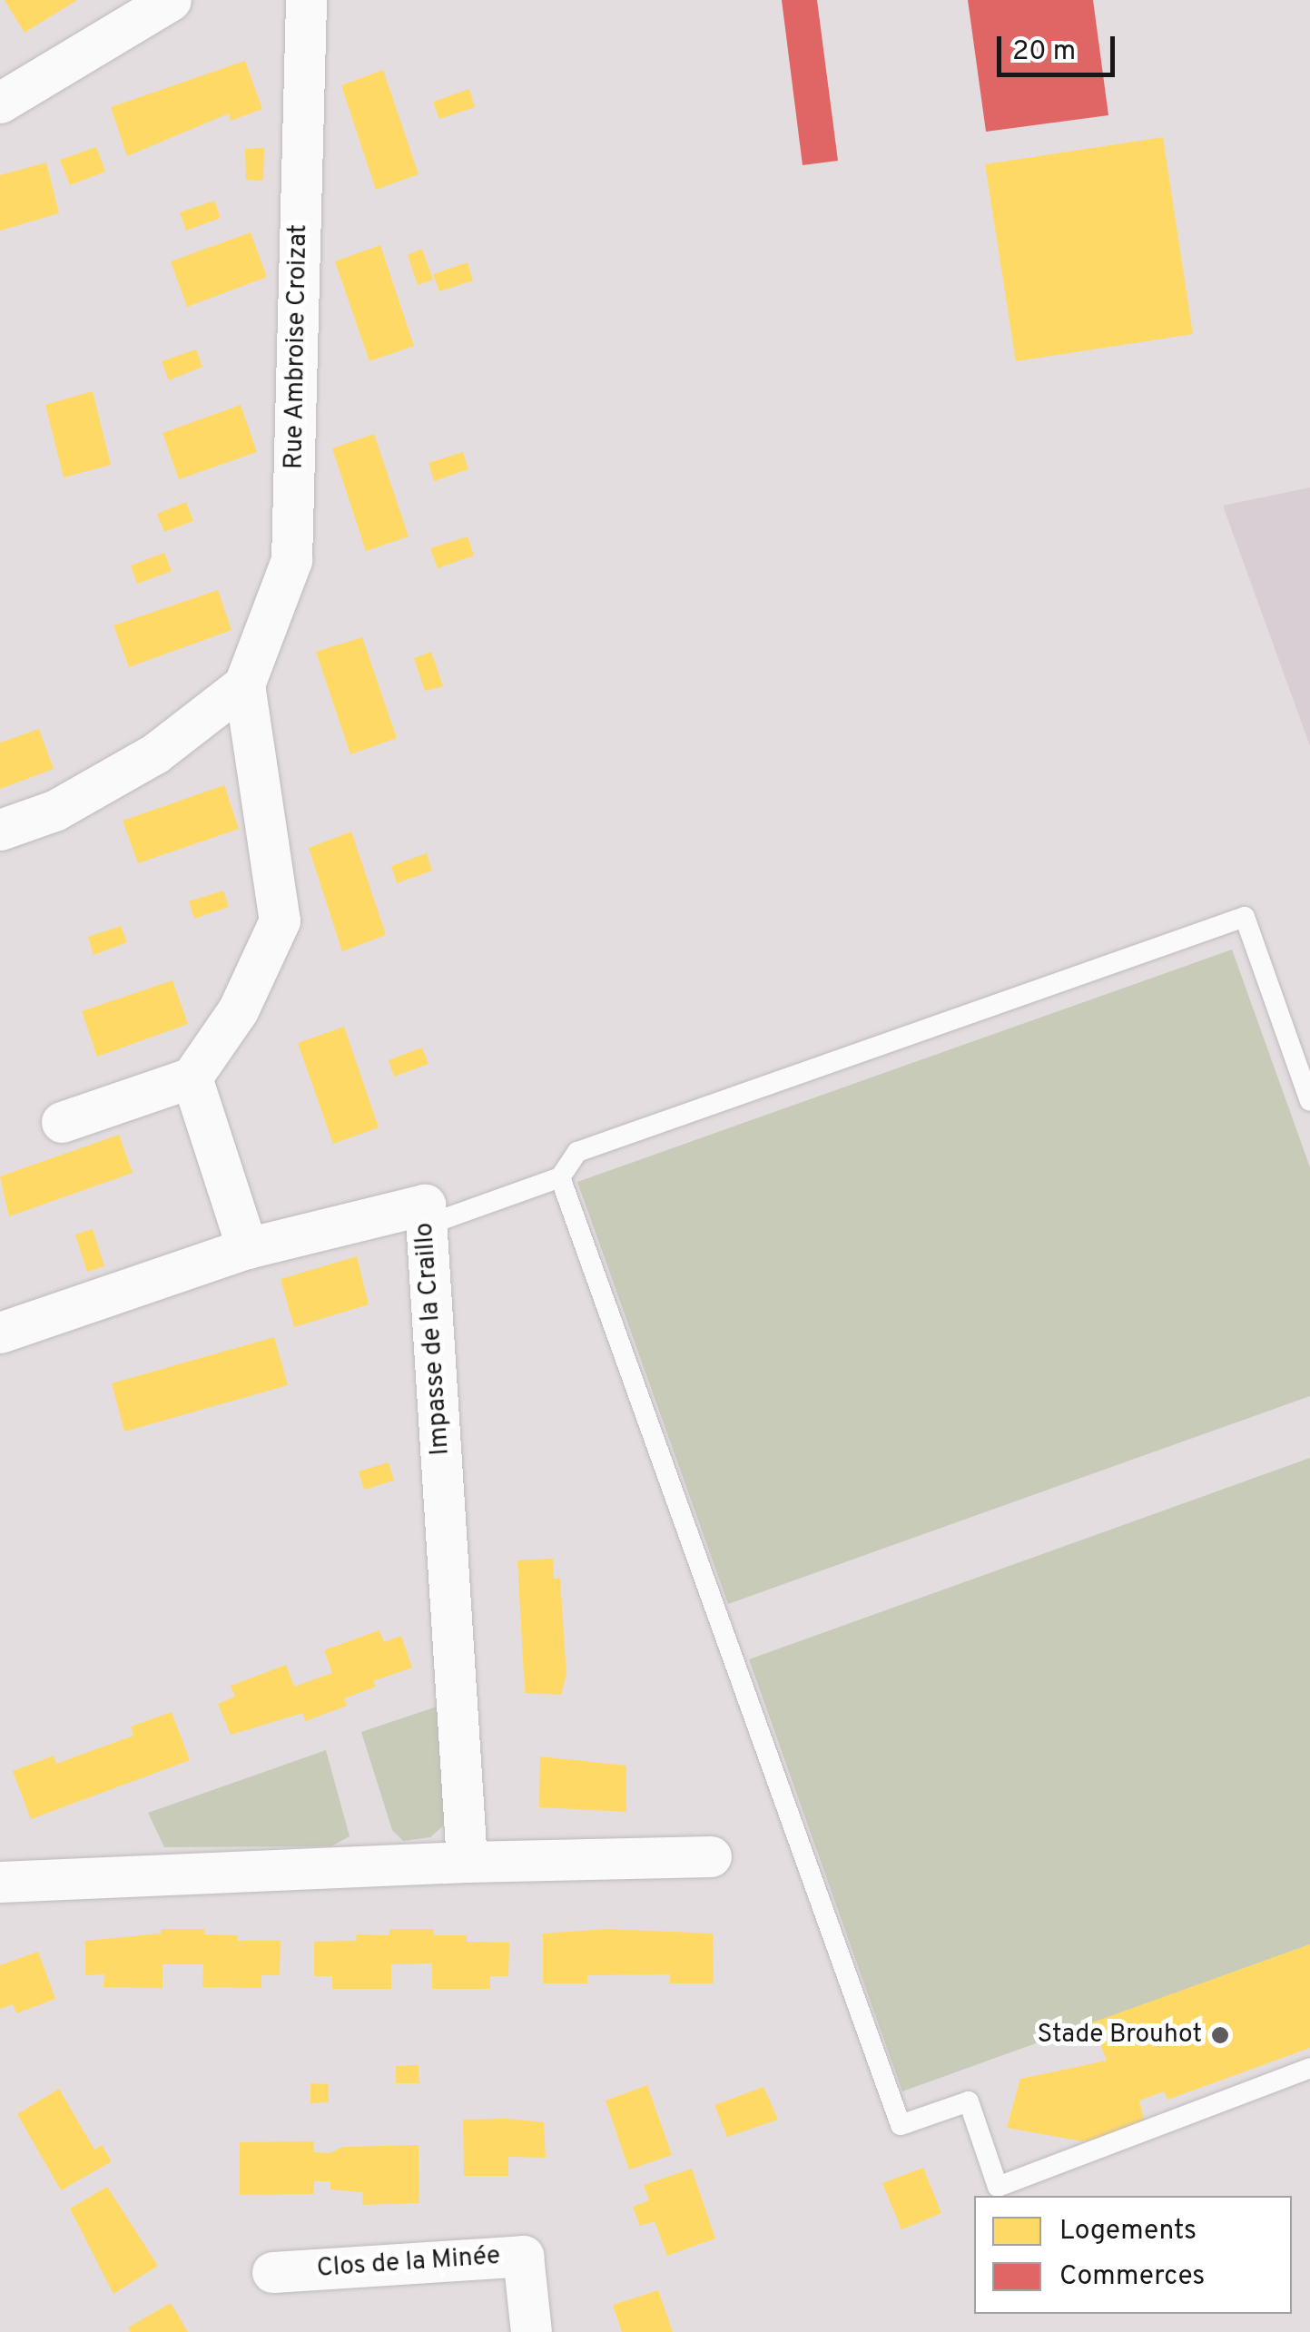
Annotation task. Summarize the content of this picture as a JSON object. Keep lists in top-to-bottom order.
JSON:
{
  "streets": {
    "street": ["Rue Ambroise Croizat", "Impasse de la Craillo", "Clos de la Minée"]
  },
  "places": ["Stade Brouhot"],
  "legend": ["Logements", "Commerces"],
  "scale_bar": "20 m"
}
